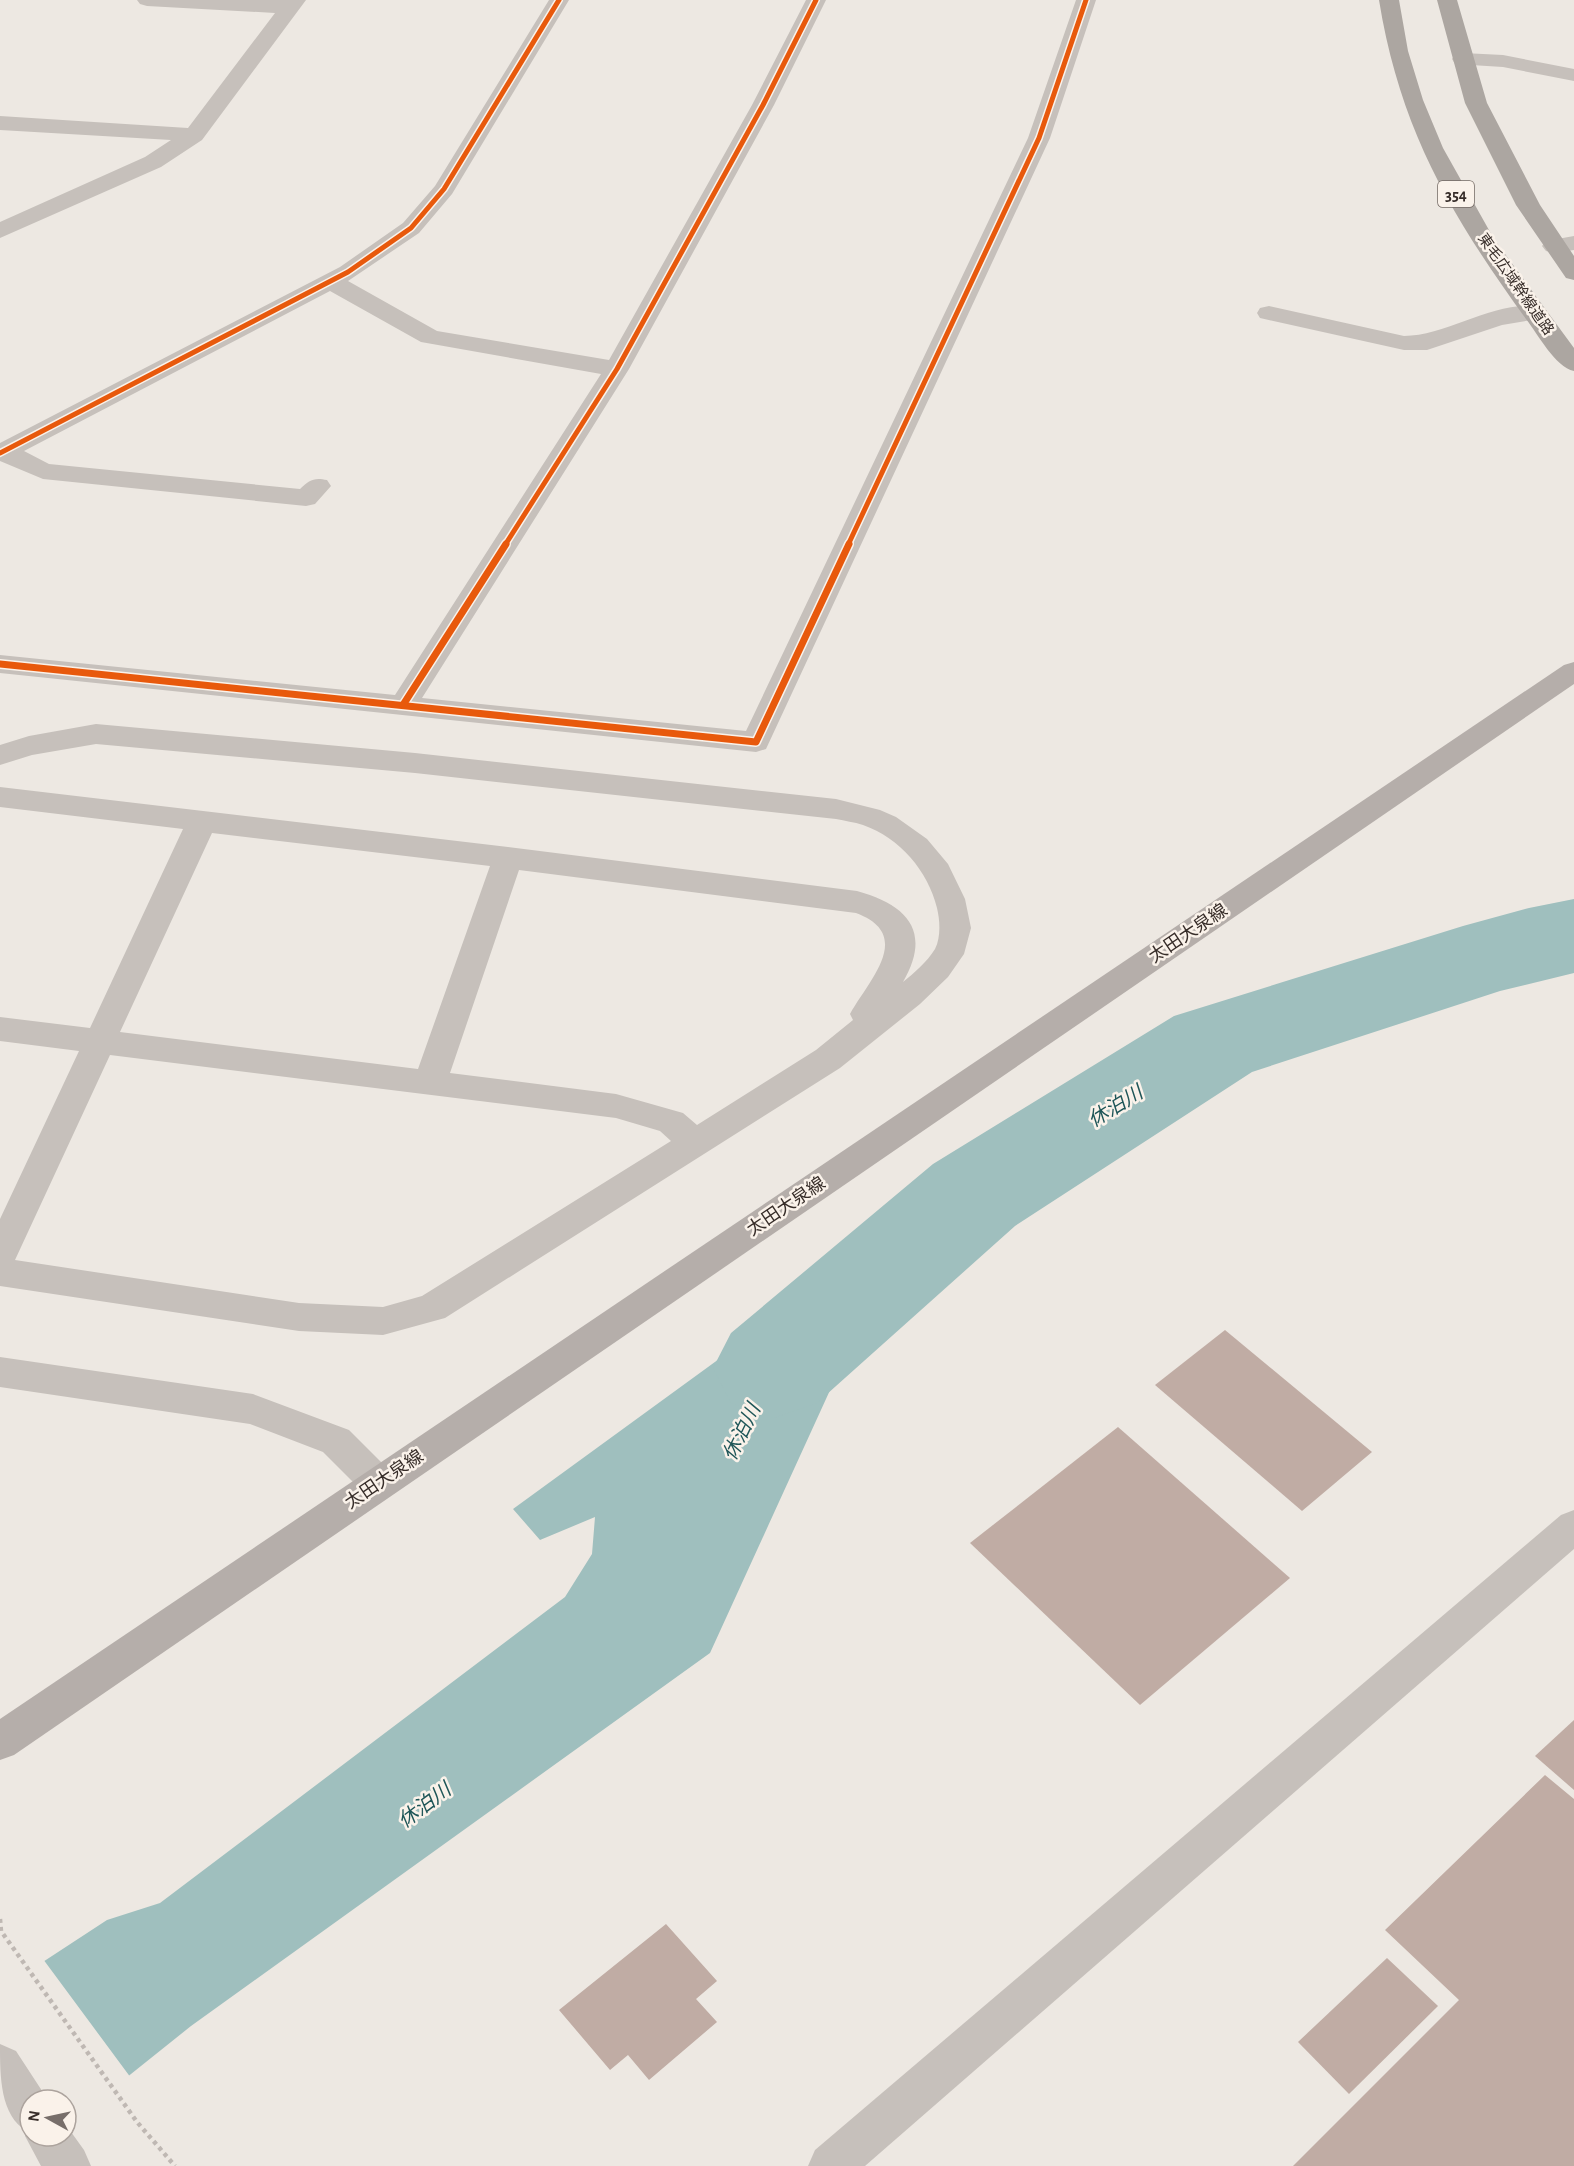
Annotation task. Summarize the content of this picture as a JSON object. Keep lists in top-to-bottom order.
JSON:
{
  "streets": {
    "highway": ["354", "東毛広域幹線道路"],
    "main road": ["太田大泉線"]
  },
  "water": ["休泊川"],
  "north": "left"
}
